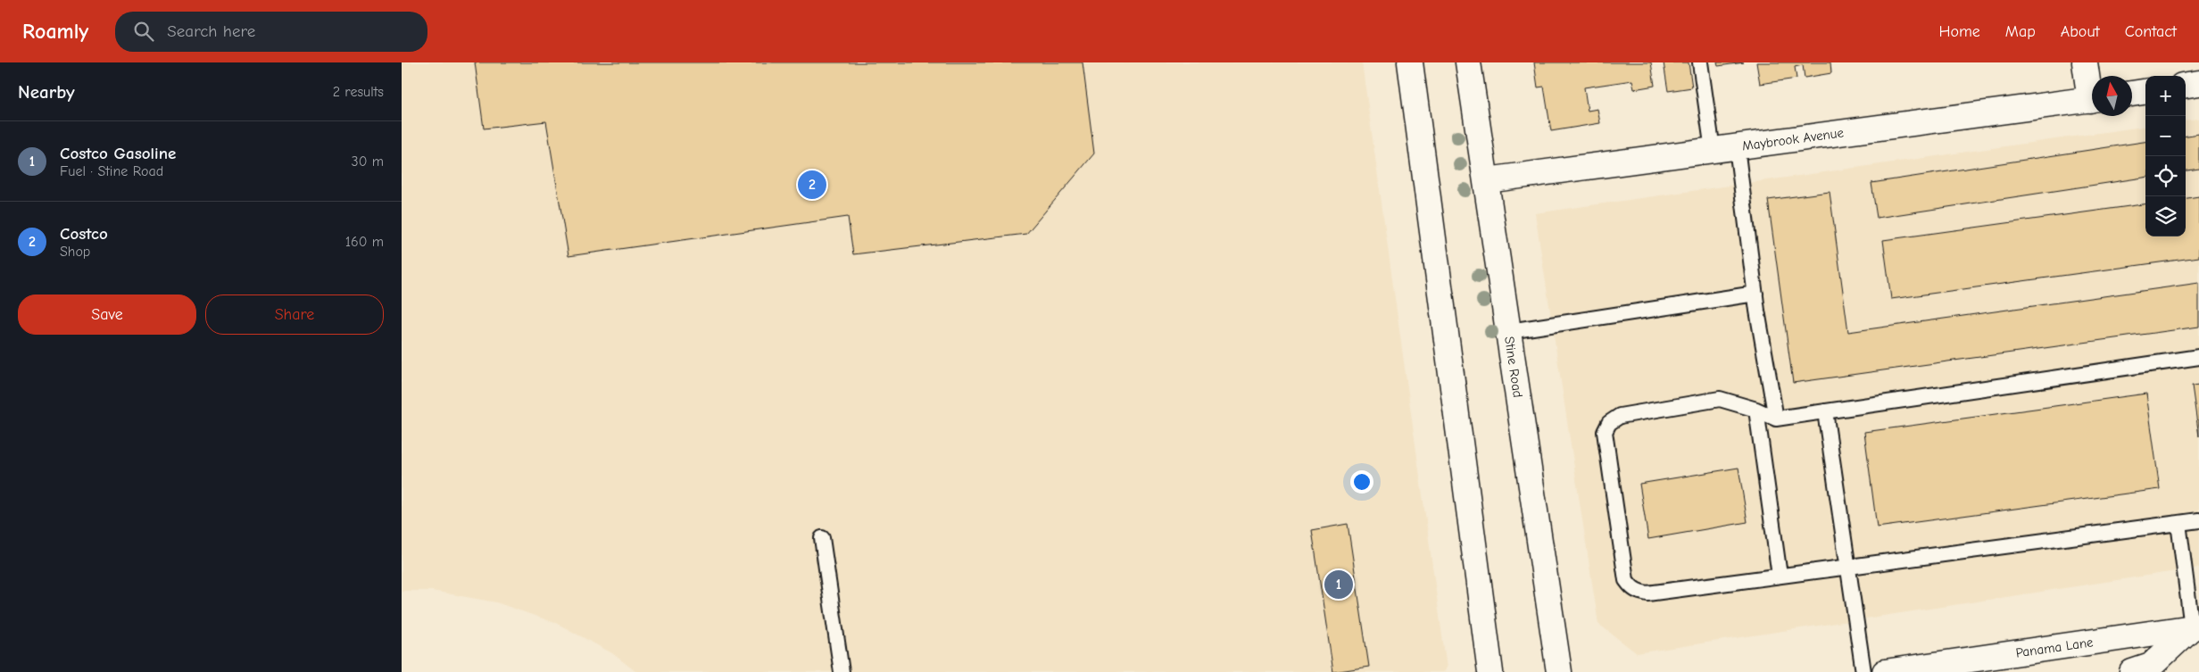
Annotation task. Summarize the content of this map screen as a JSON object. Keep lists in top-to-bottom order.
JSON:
{
  "streets": {
    "main road": ["Maybrook Avenue", "Stine Road", "Panama Lane"]
  },
  "crossings": [
    ["Maybrook Avenue", "Stine Road"]
  ],
  "north": "top",
  "page": {
    "header": "Roamly",
    "search": "Search here",
    "nav": [
      "Home",
      "Map",
      "About",
      "Contact"
    ],
    "heading": ["Nearby", "2 results"],
    "map_buttons": ["+", "−"],
    "list": [
      {
        "mark": "1",
        "name": "Costco Gasoline",
        "note": "Fuel · Stine Road",
        "value": "30 m"
      },
      {
        "mark": "2",
        "name": "Costco",
        "note": "Shop",
        "value": "160 m"
      }
    ],
    "pins": ["2", "1"],
    "buttons": ["Save", "Share"]
  }
}
